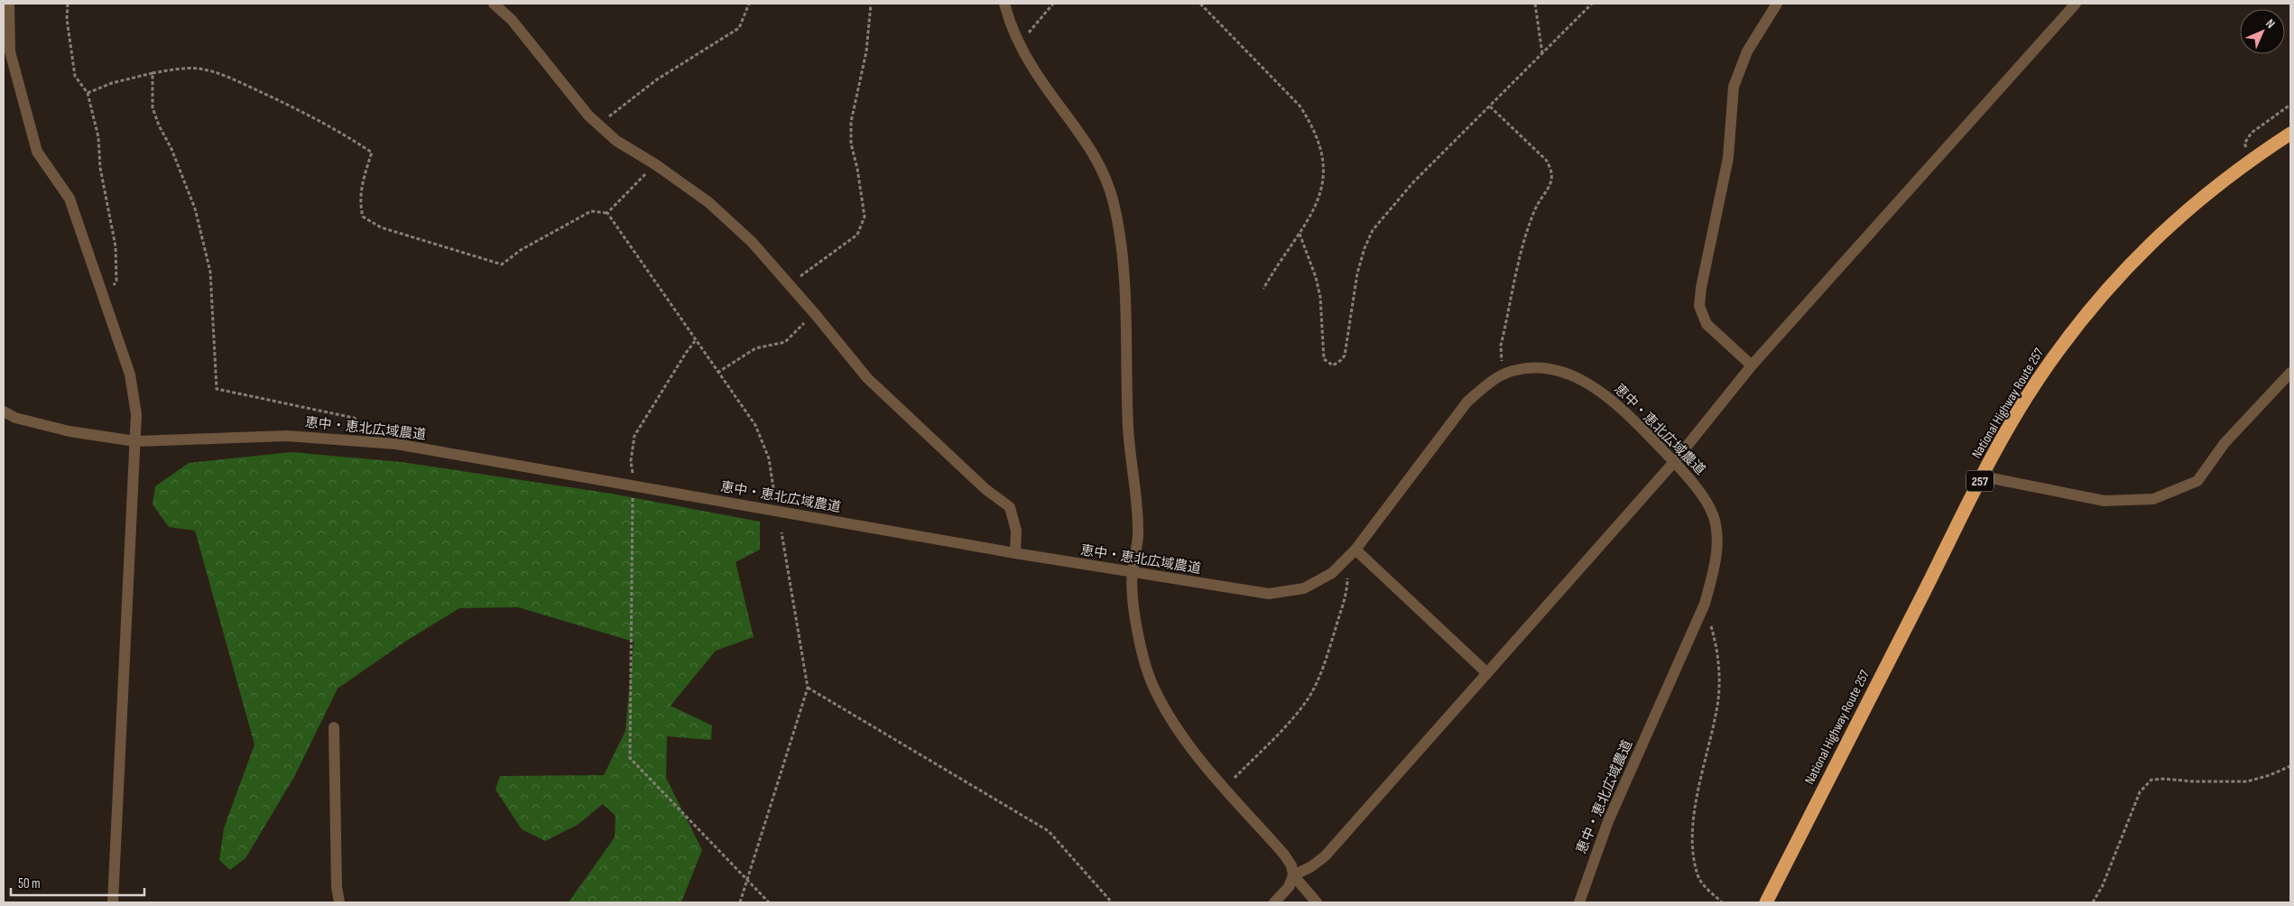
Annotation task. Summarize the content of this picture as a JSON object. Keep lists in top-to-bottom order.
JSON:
{
  "streets": {
    "highway": ["National Highway Route 257", "257"],
    "street": ["恵中・恵北広域農道"]
  },
  "scale_bar": "50 m",
  "north": "top right"
}
